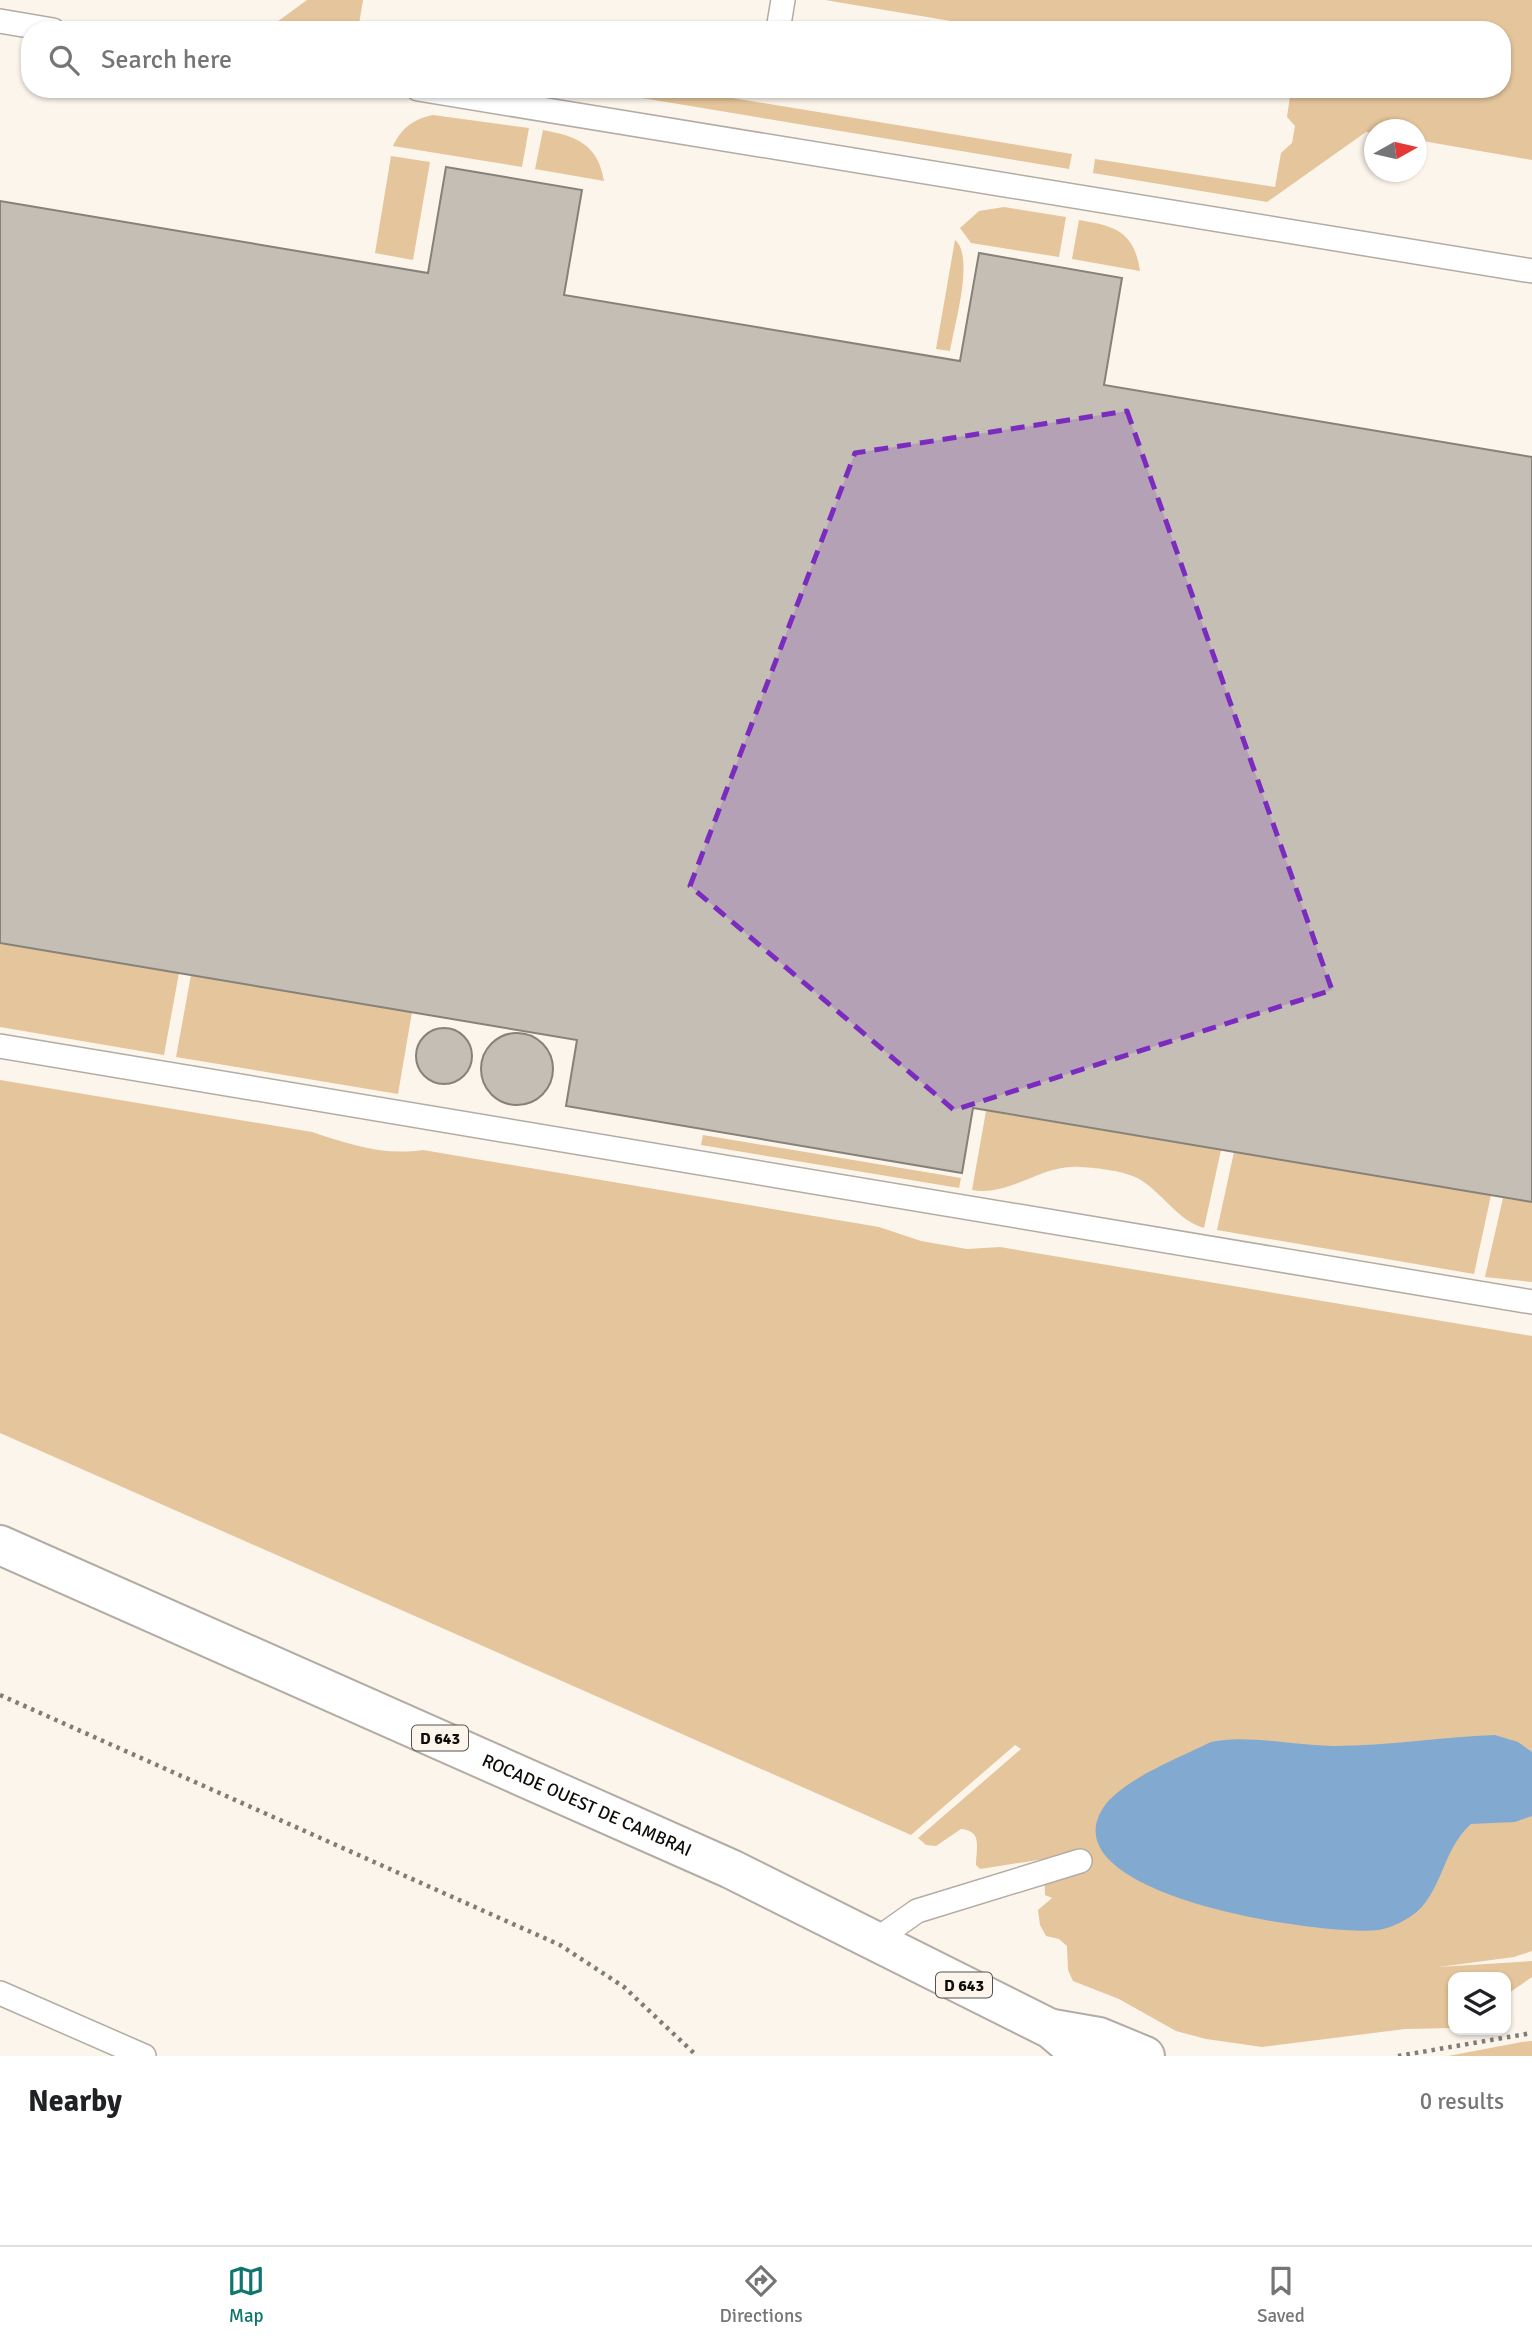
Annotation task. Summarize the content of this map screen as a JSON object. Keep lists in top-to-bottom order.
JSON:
{
  "streets": {
    "highway": ["D 643", "ROCADE OUEST DE CAMBRAI"]
  },
  "north": "right",
  "page": {
    "search": "Search here",
    "heading": ["Nearby", "0 results"],
    "nav": ["Map", "Directions", "Saved"]
  }
}
